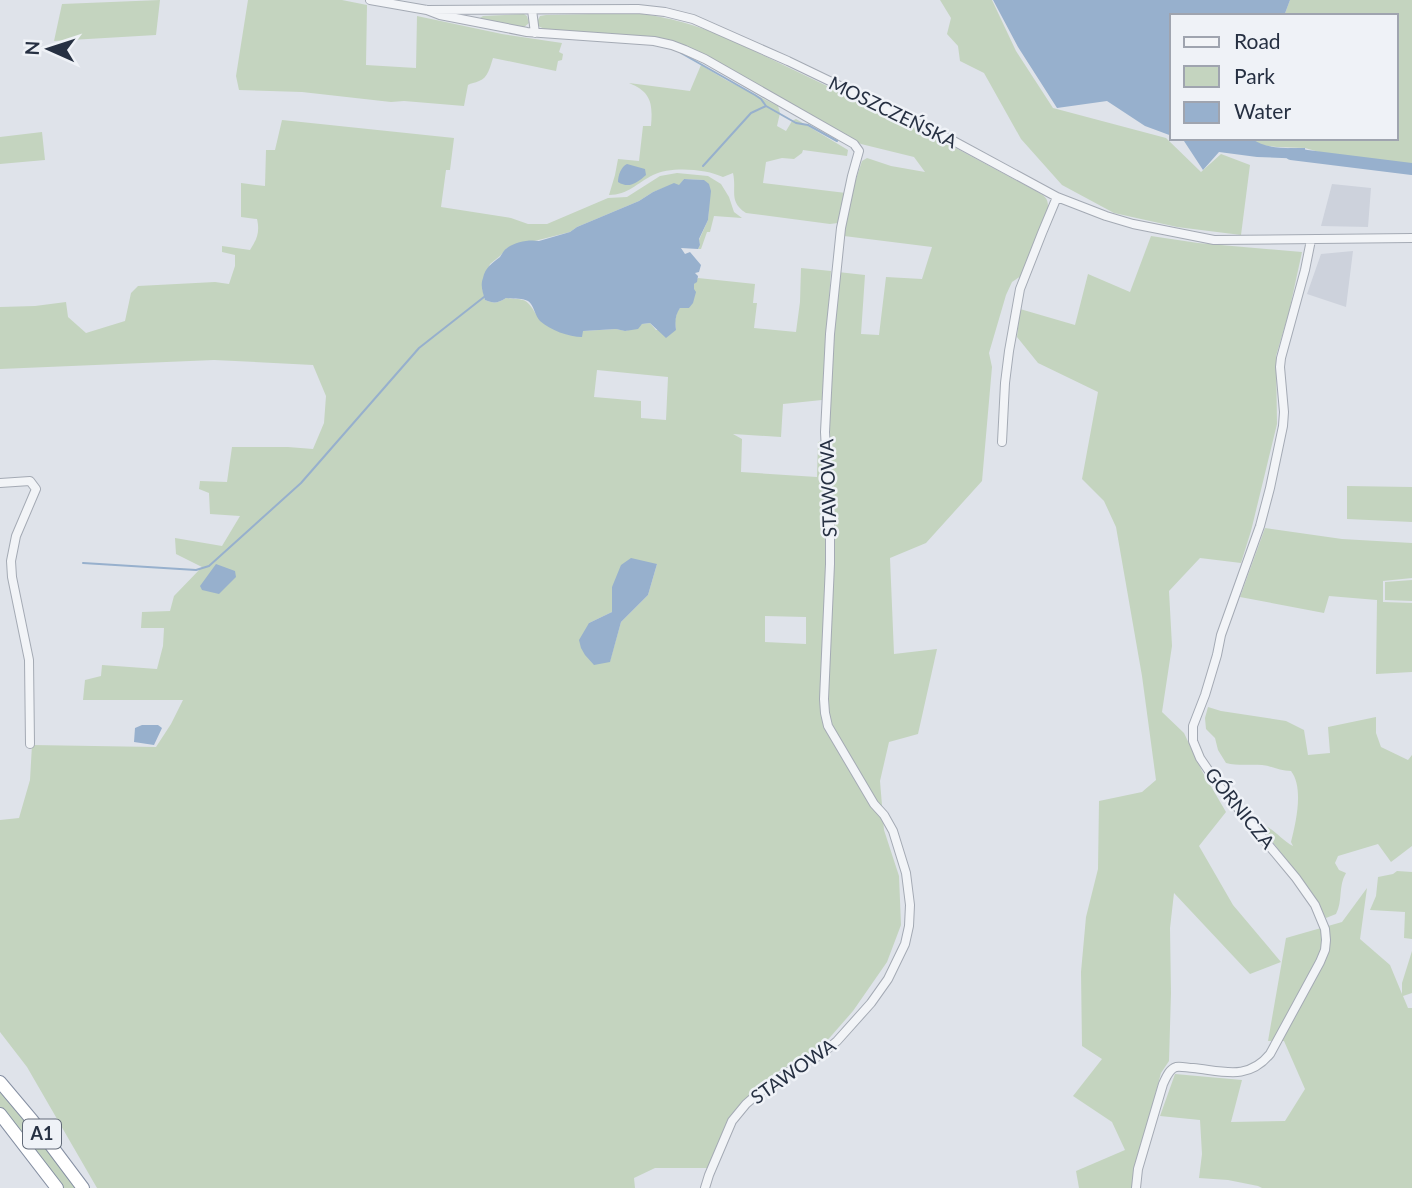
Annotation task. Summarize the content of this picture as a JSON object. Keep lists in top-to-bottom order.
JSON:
{
  "streets": {
    "highway": ["A1"],
    "street": ["MOSZCZEŃSKA", "STAWOWA", "GÓRNICZA"]
  },
  "crossings": [
    ["MOSZCZEŃSKA", "STAWOWA"],
    ["MOSZCZEŃSKA", "GÓRNICZA"]
  ],
  "legend": ["Road", "Park", "Water"],
  "north": "left"
}
